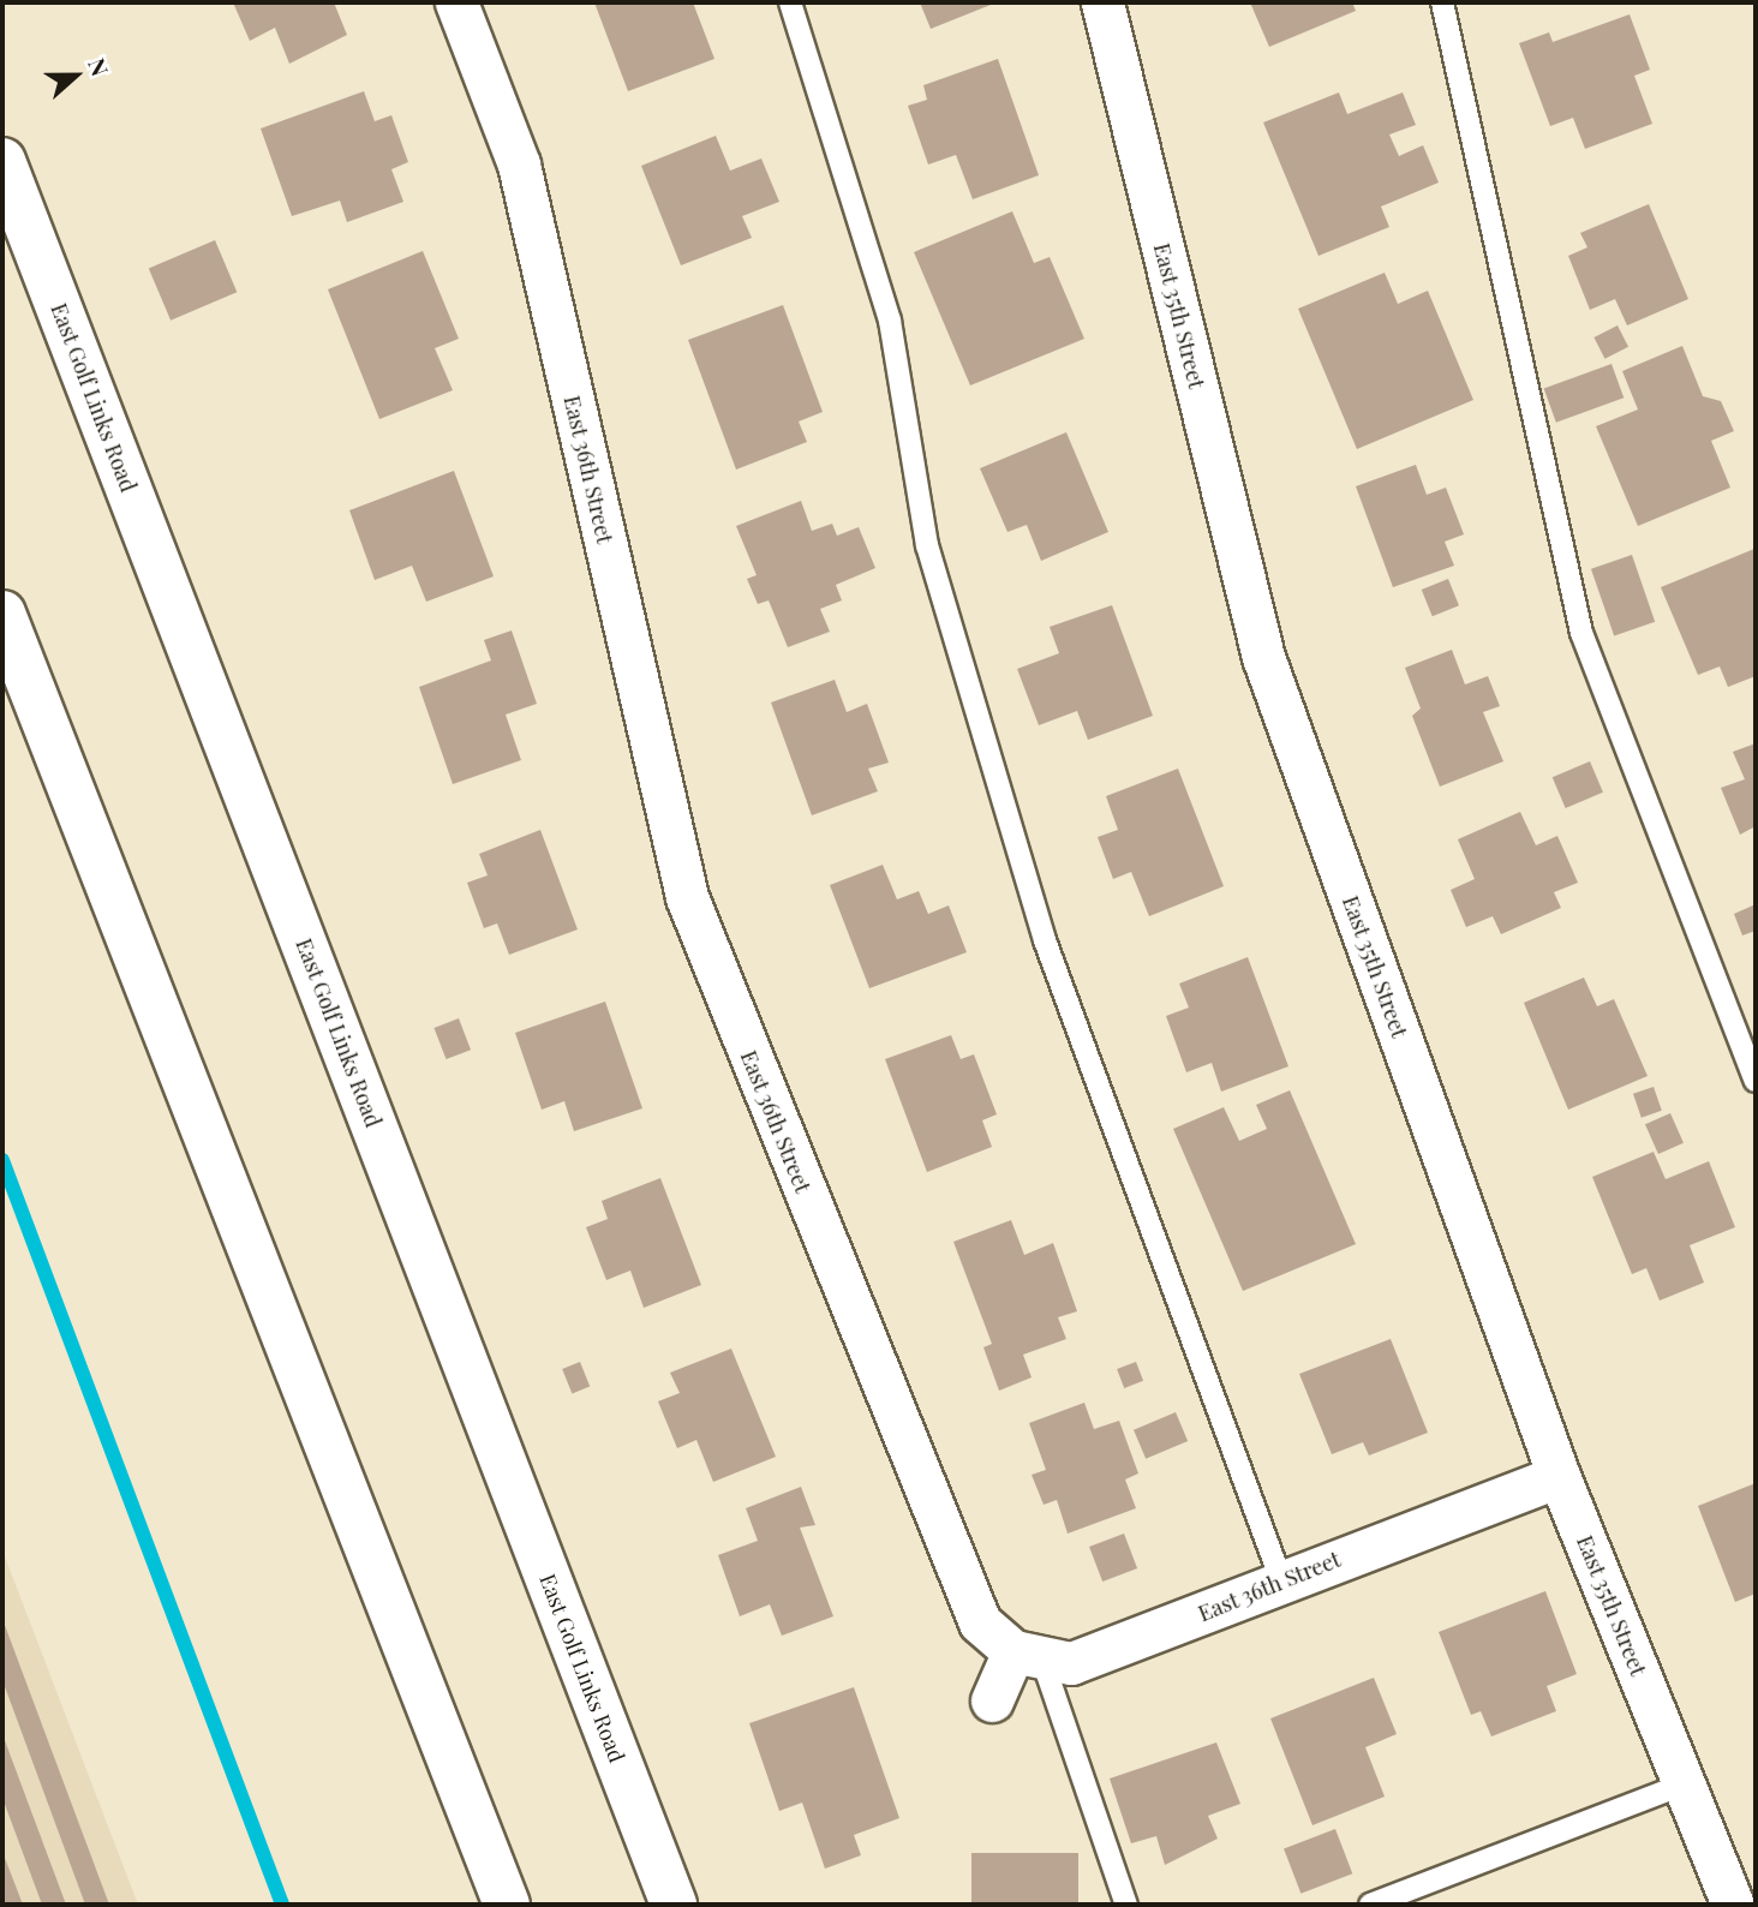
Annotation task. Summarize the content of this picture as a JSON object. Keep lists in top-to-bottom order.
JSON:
{
  "streets": {
    "main road": ["East Golf Links Road"],
    "street": ["East 35th Street", "East 36th Street"]
  },
  "crossings": [
    ["East 35th Street", "East 36th Street"]
  ],
  "north": "right"
}
